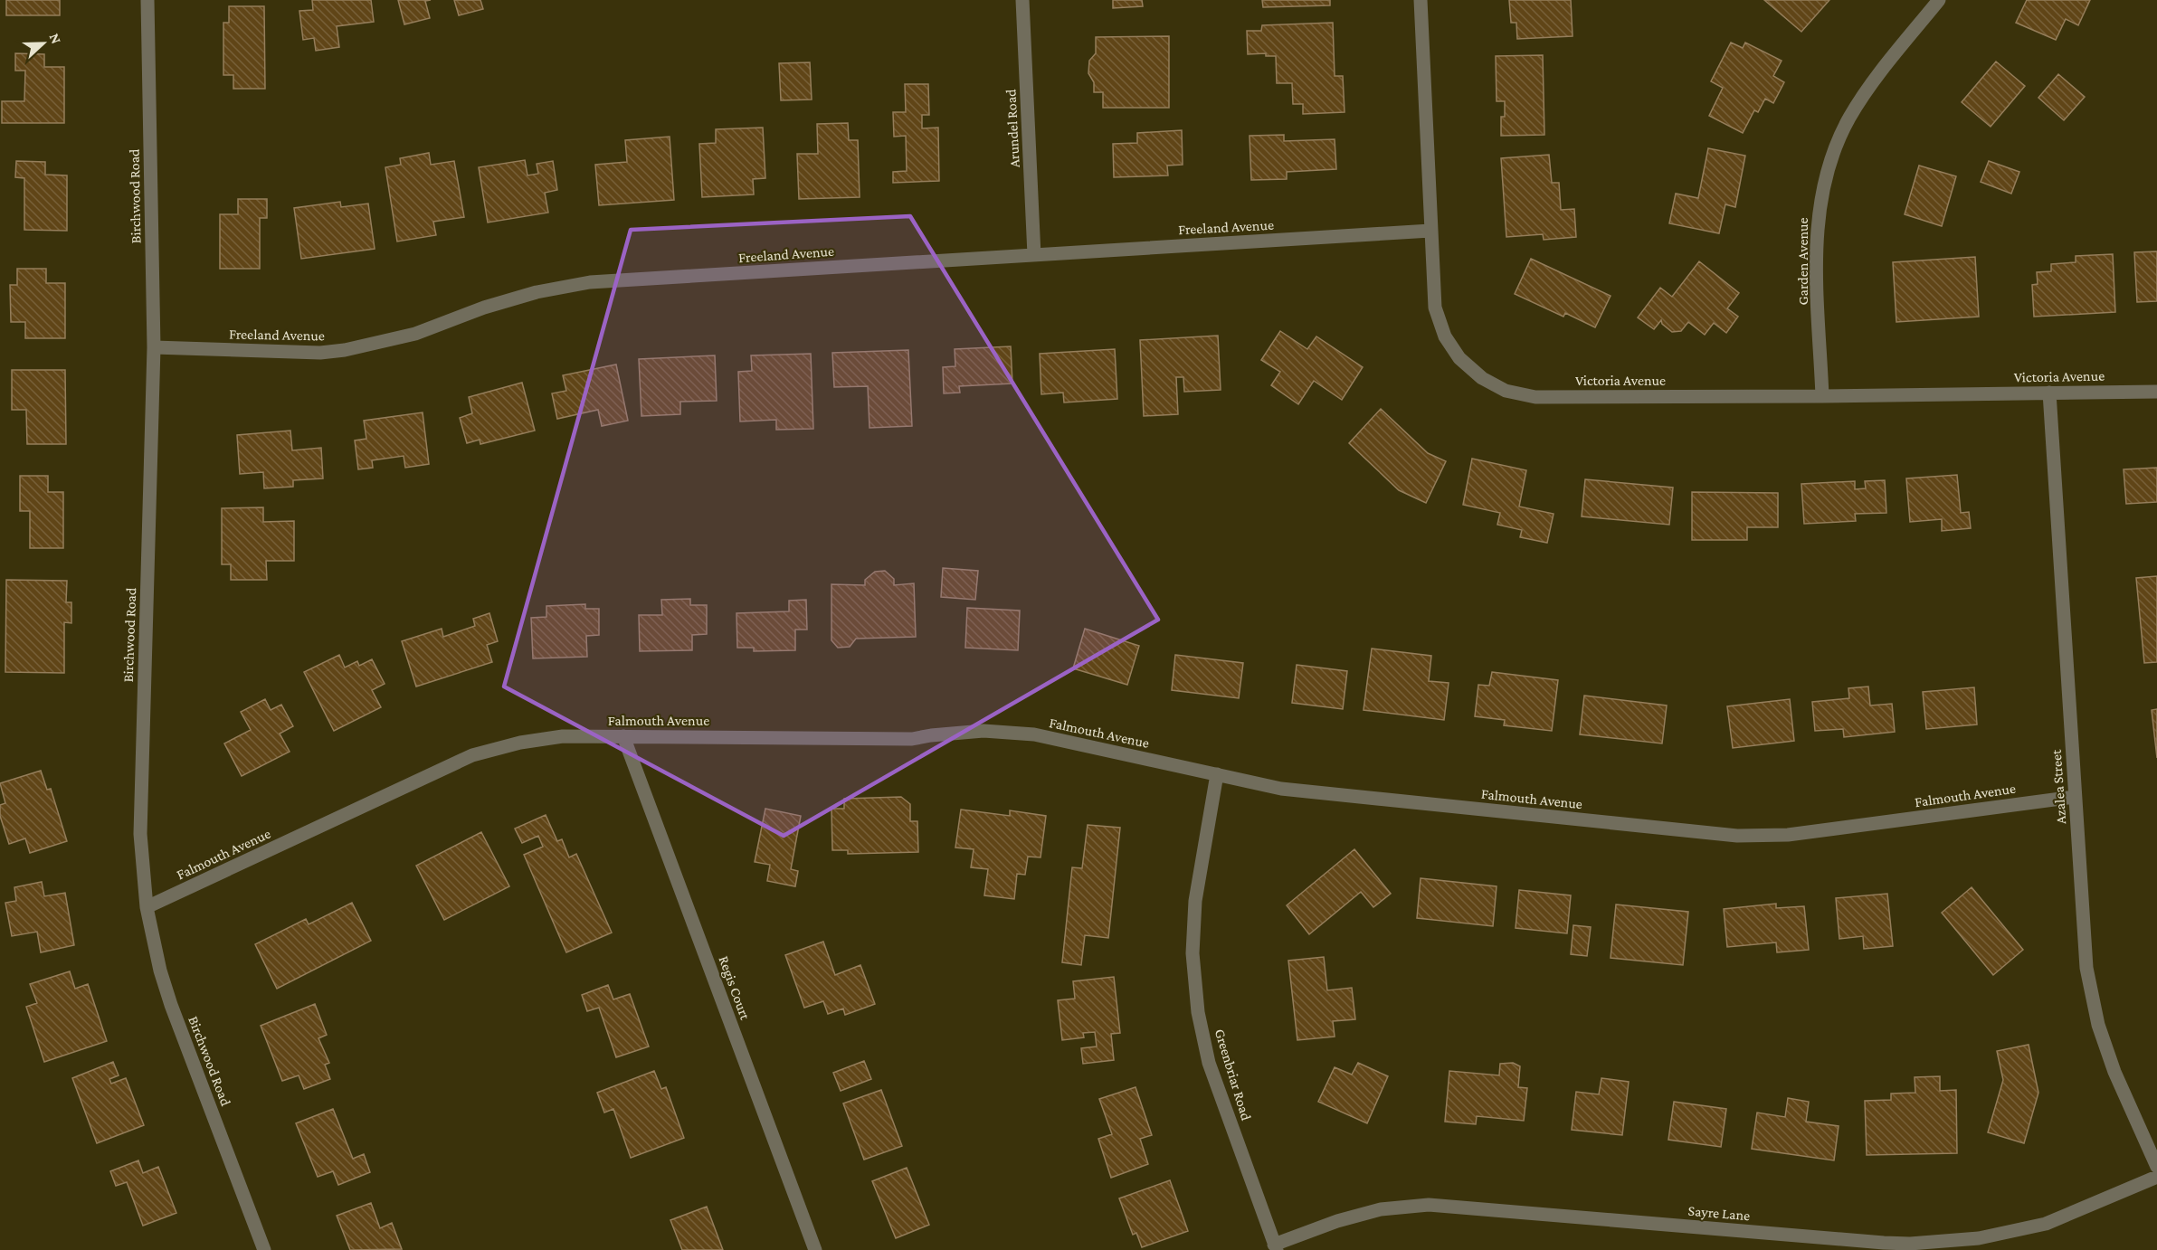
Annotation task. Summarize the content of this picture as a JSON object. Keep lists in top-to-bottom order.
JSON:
{
  "streets": {
    "street": [
      "Arundel Road",
      "Birchwood Road",
      "Freeland Avenue",
      "Garden Avenue",
      "Victoria Avenue",
      "Falmouth Avenue",
      "Azalea Street",
      "Regis Court",
      "Greenbriar Road",
      "Sayre Lane"
    ]
  },
  "crossings": [
    ["Arundel Road", "Freeland Avenue"],
    ["Birchwood Road", "Freeland Avenue"],
    ["Birchwood Road", "Falmouth Avenue"],
    ["Freeland Avenue", "Victoria Avenue"],
    ["Garden Avenue", "Victoria Avenue"],
    ["Victoria Avenue", "Azalea Street"],
    ["Falmouth Avenue", "Azalea Street"],
    ["Falmouth Avenue", "Regis Court"],
    ["Falmouth Avenue", "Greenbriar Road"],
    ["Greenbriar Road", "Sayre Lane"]
  ],
  "north": "right"
}
